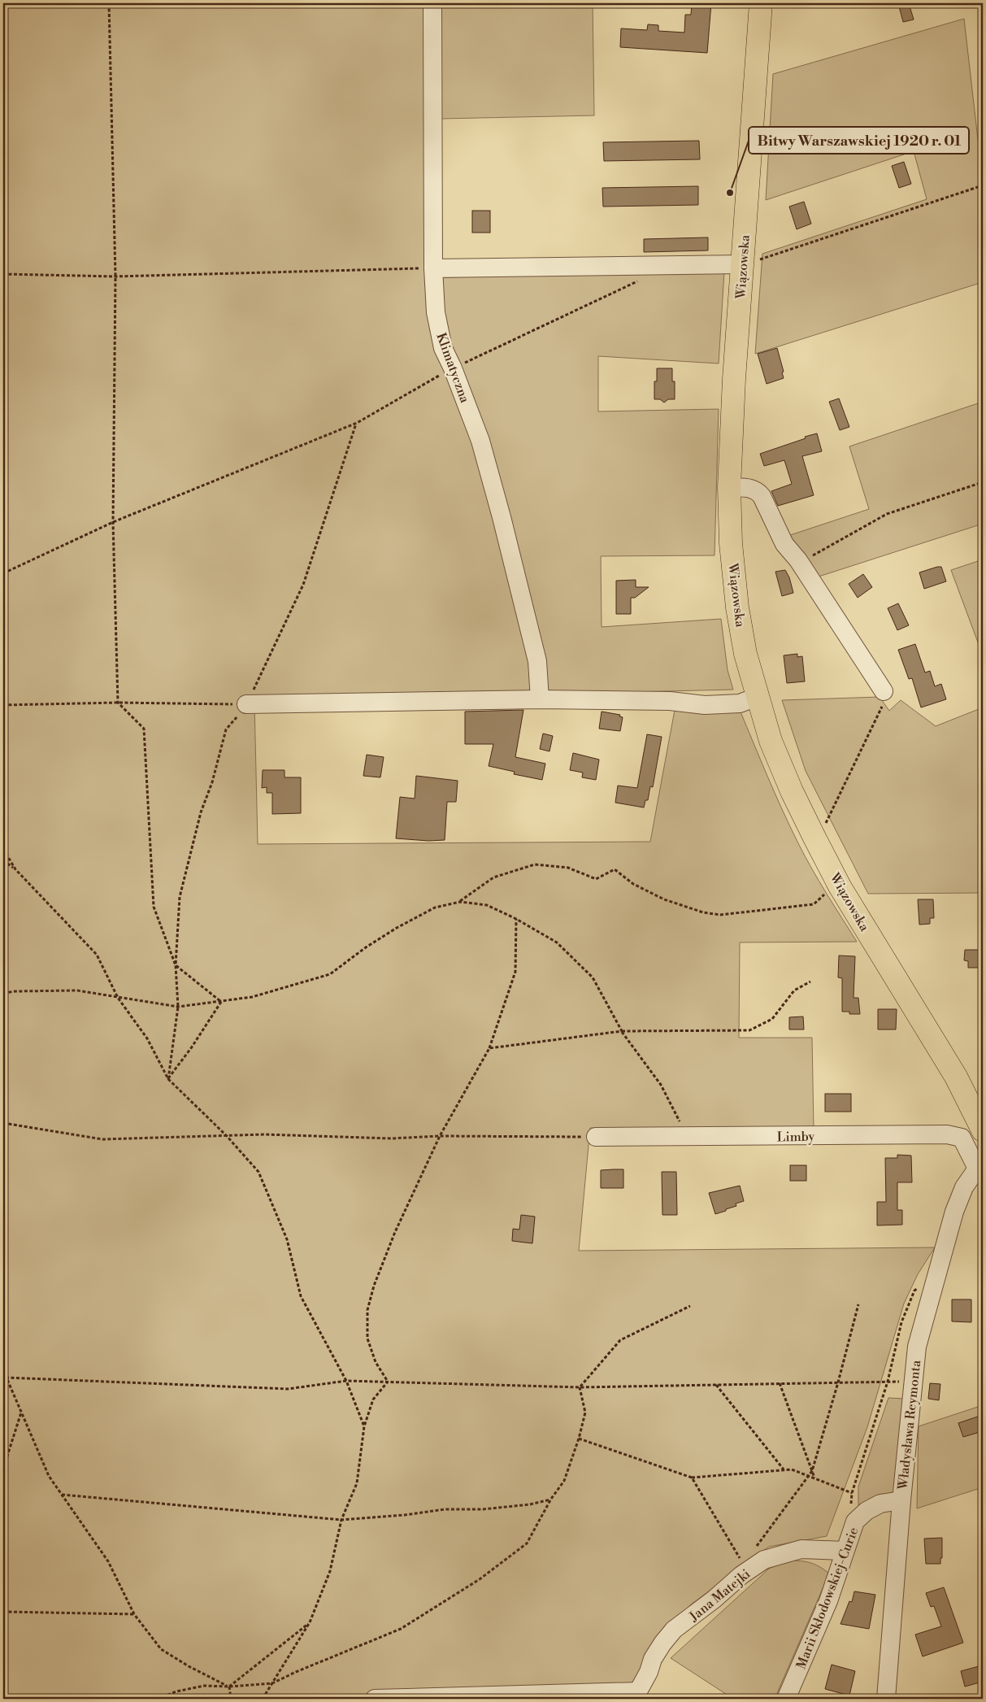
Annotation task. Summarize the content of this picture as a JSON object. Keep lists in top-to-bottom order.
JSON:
{
  "streets": {
    "main road": ["Wiązowska"],
    "street": [
      "Klimatyczna",
      "Limby",
      "Władysława Reymonta",
      "Jana Matejki",
      "Marii Skłodowskiej-Curie"
    ]
  },
  "crossings": [
    ["Limby", "Władysława Reymonta"],
    ["Władysława Reymonta", "Marii Skłodowskiej-Curie"],
    ["Jana Matejki", "Marii Skłodowskiej-Curie"]
  ],
  "places": ["Bitwy Warszawskiej 1920 r. 01"]
}
